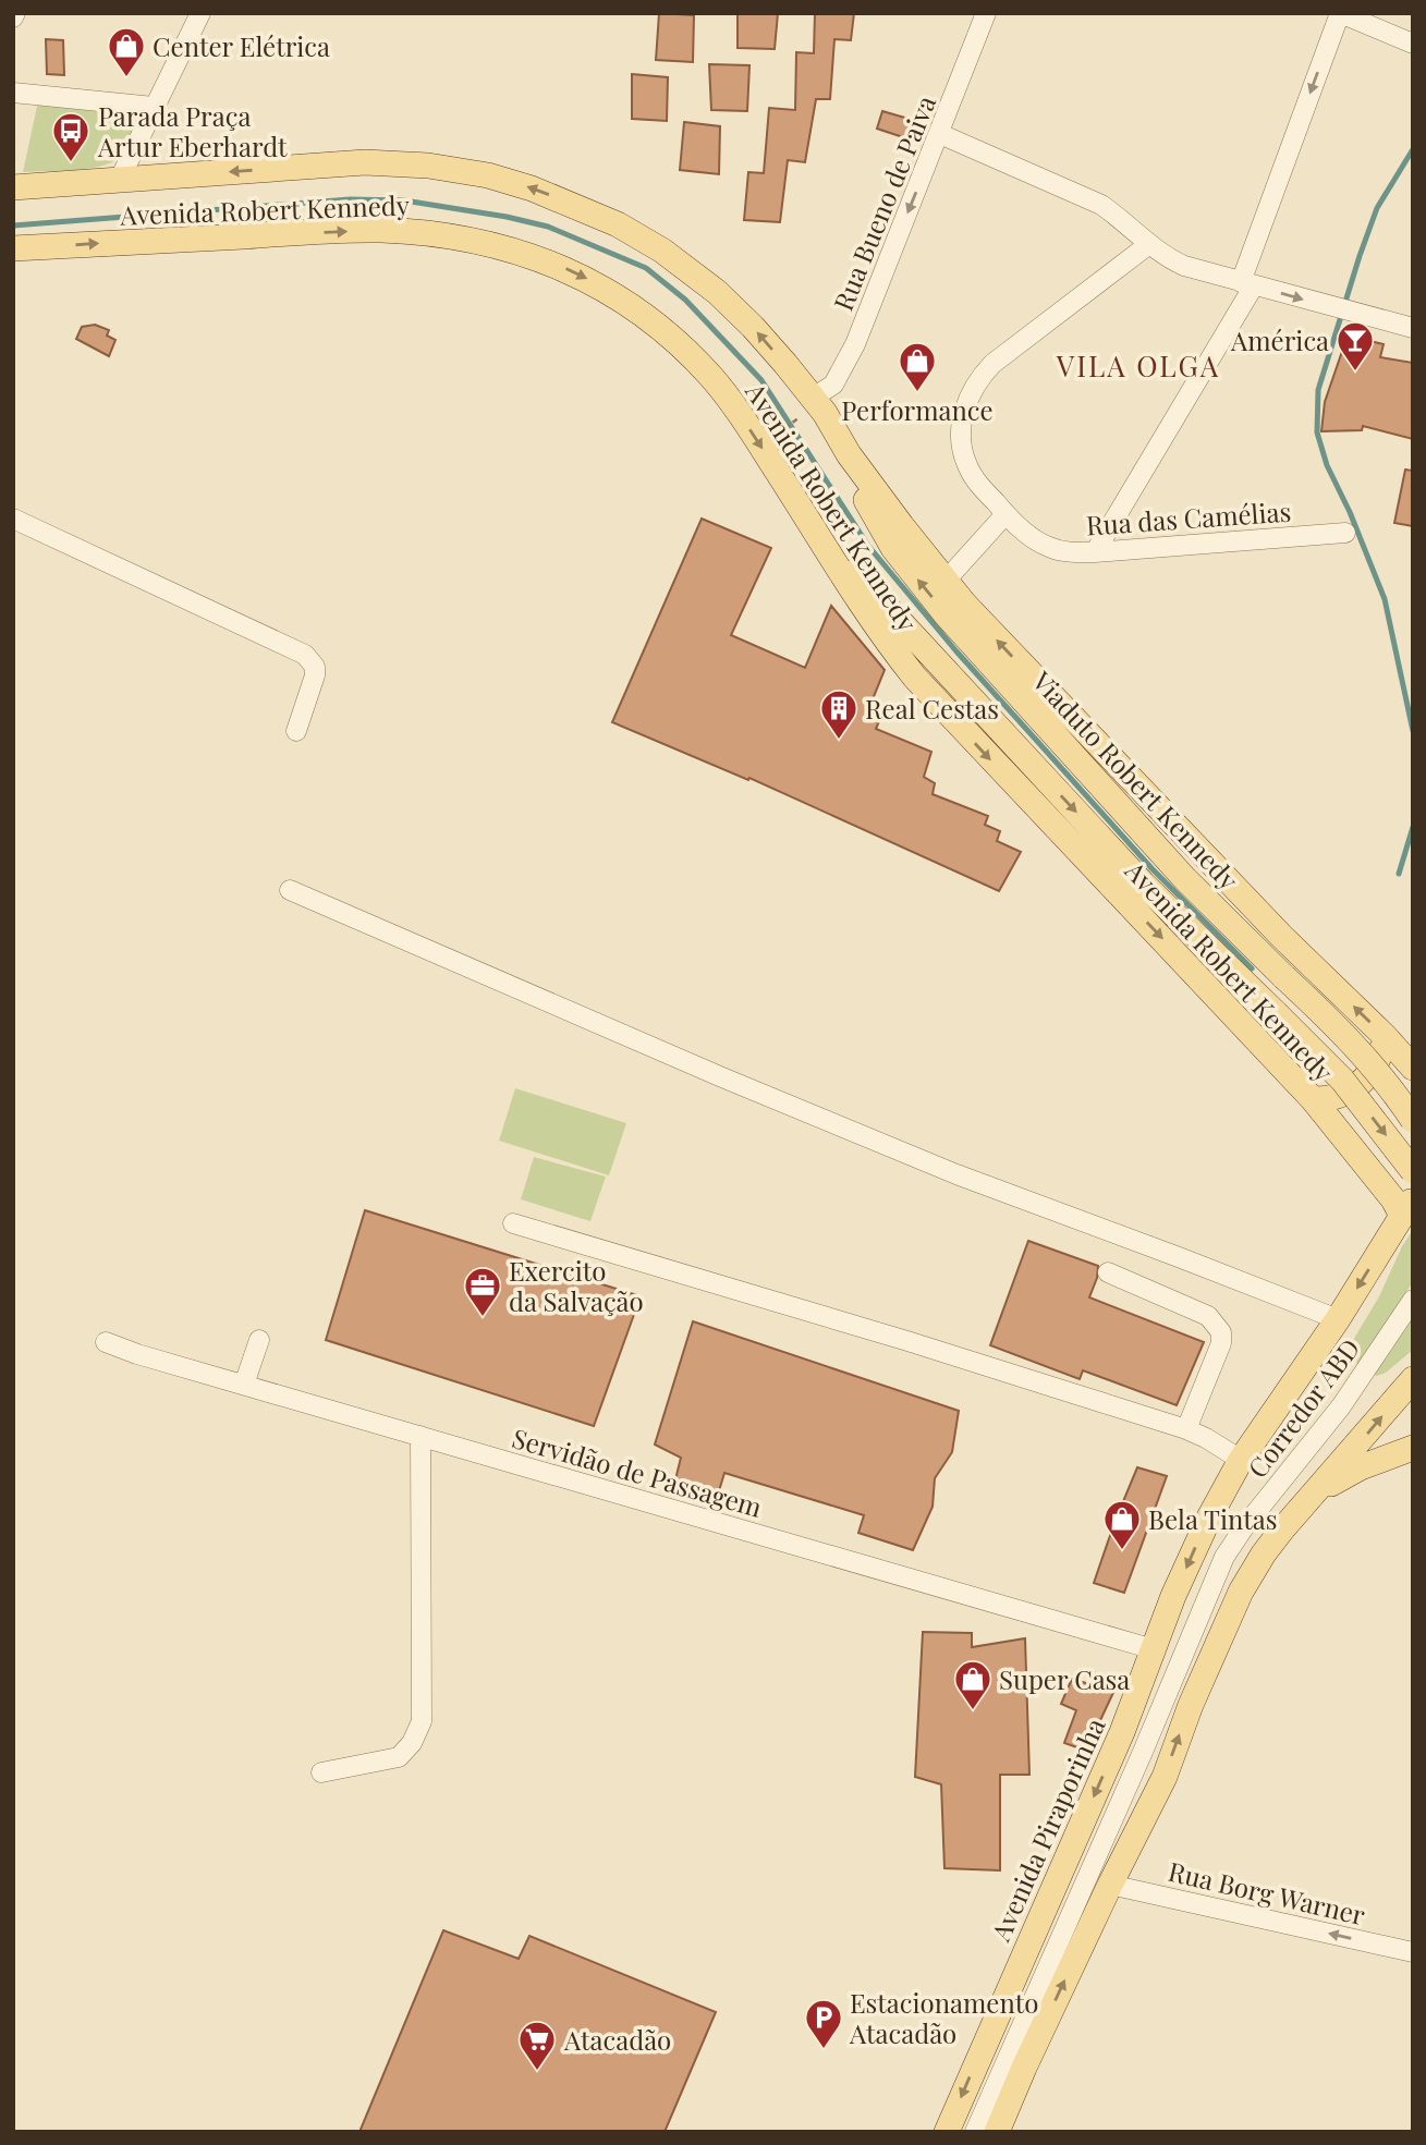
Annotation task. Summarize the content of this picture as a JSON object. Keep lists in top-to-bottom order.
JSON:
{
  "streets": {
    "main road": ["Avenida Robert Kennedy", "Viaduto Robert Kennedy", "Avenida Piraporinha"],
    "street": [
      "Rua Bueno de Paiva",
      "Rua das Camélias",
      "Corredor ABD",
      "Servidão de Passagem",
      "Rua Borg Warner"
    ]
  },
  "crossings": [
    ["Rua Bueno de Paiva", "Avenida Robert Kennedy"],
    ["Avenida Robert Kennedy", "Viaduto Robert Kennedy"],
    ["Avenida Robert Kennedy", "Avenida Piraporinha"],
    ["Servidão de Passagem", "Avenida Piraporinha"]
  ],
  "one_way": ["Rua Bueno de Paiva", "Rua Borg Warner"],
  "districts": ["VILA OLGA"],
  "places": {
    "shop": [
      "Center Elétrica",
      "Performance",
      "Bela Tintas",
      "Super Casa"
    ],
    "bus stop": ["Parada Praça Artur Eberhardt"],
    "bar": ["América"],
    "building": ["Real Cestas"],
    "office": ["Exercito da Salvação"],
    "parking": ["Estacionamento Atacadão"],
    "supermarket": ["Atacadão"]
  }
}
